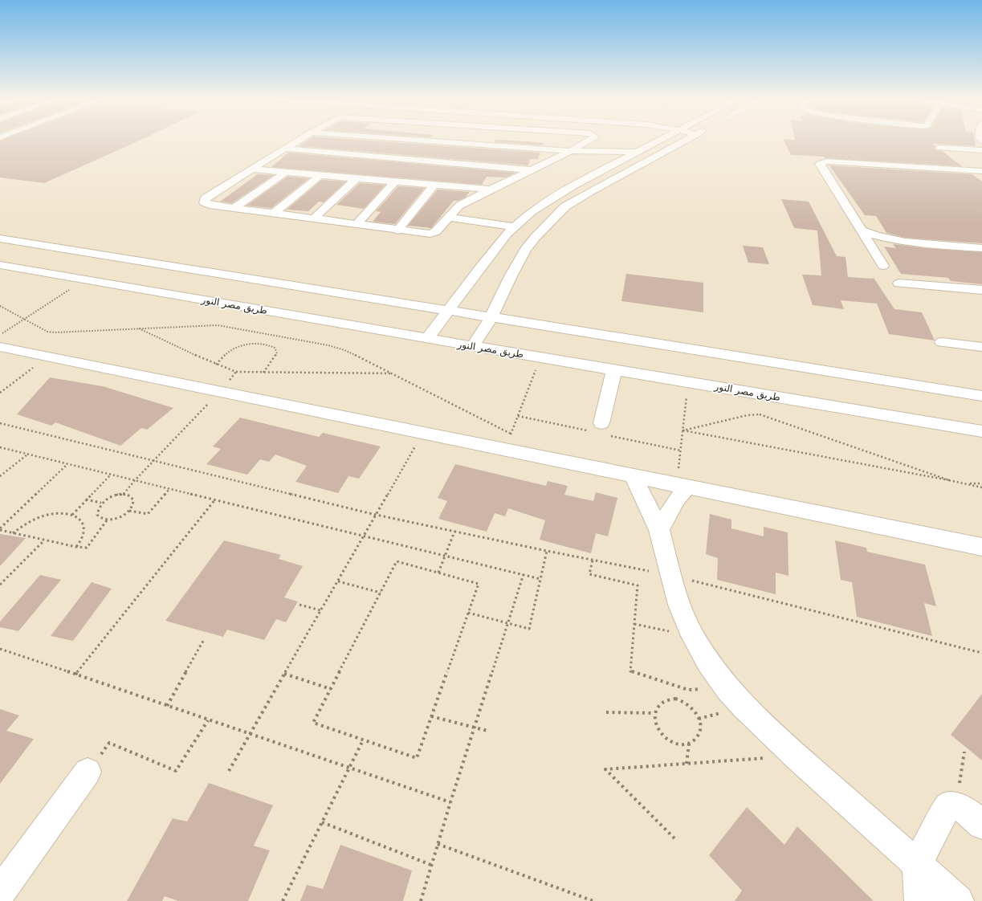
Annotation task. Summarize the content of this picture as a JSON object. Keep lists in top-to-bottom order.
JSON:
{
  "streets": {
    "street": ["طريق مصر النور"]
  }
}
